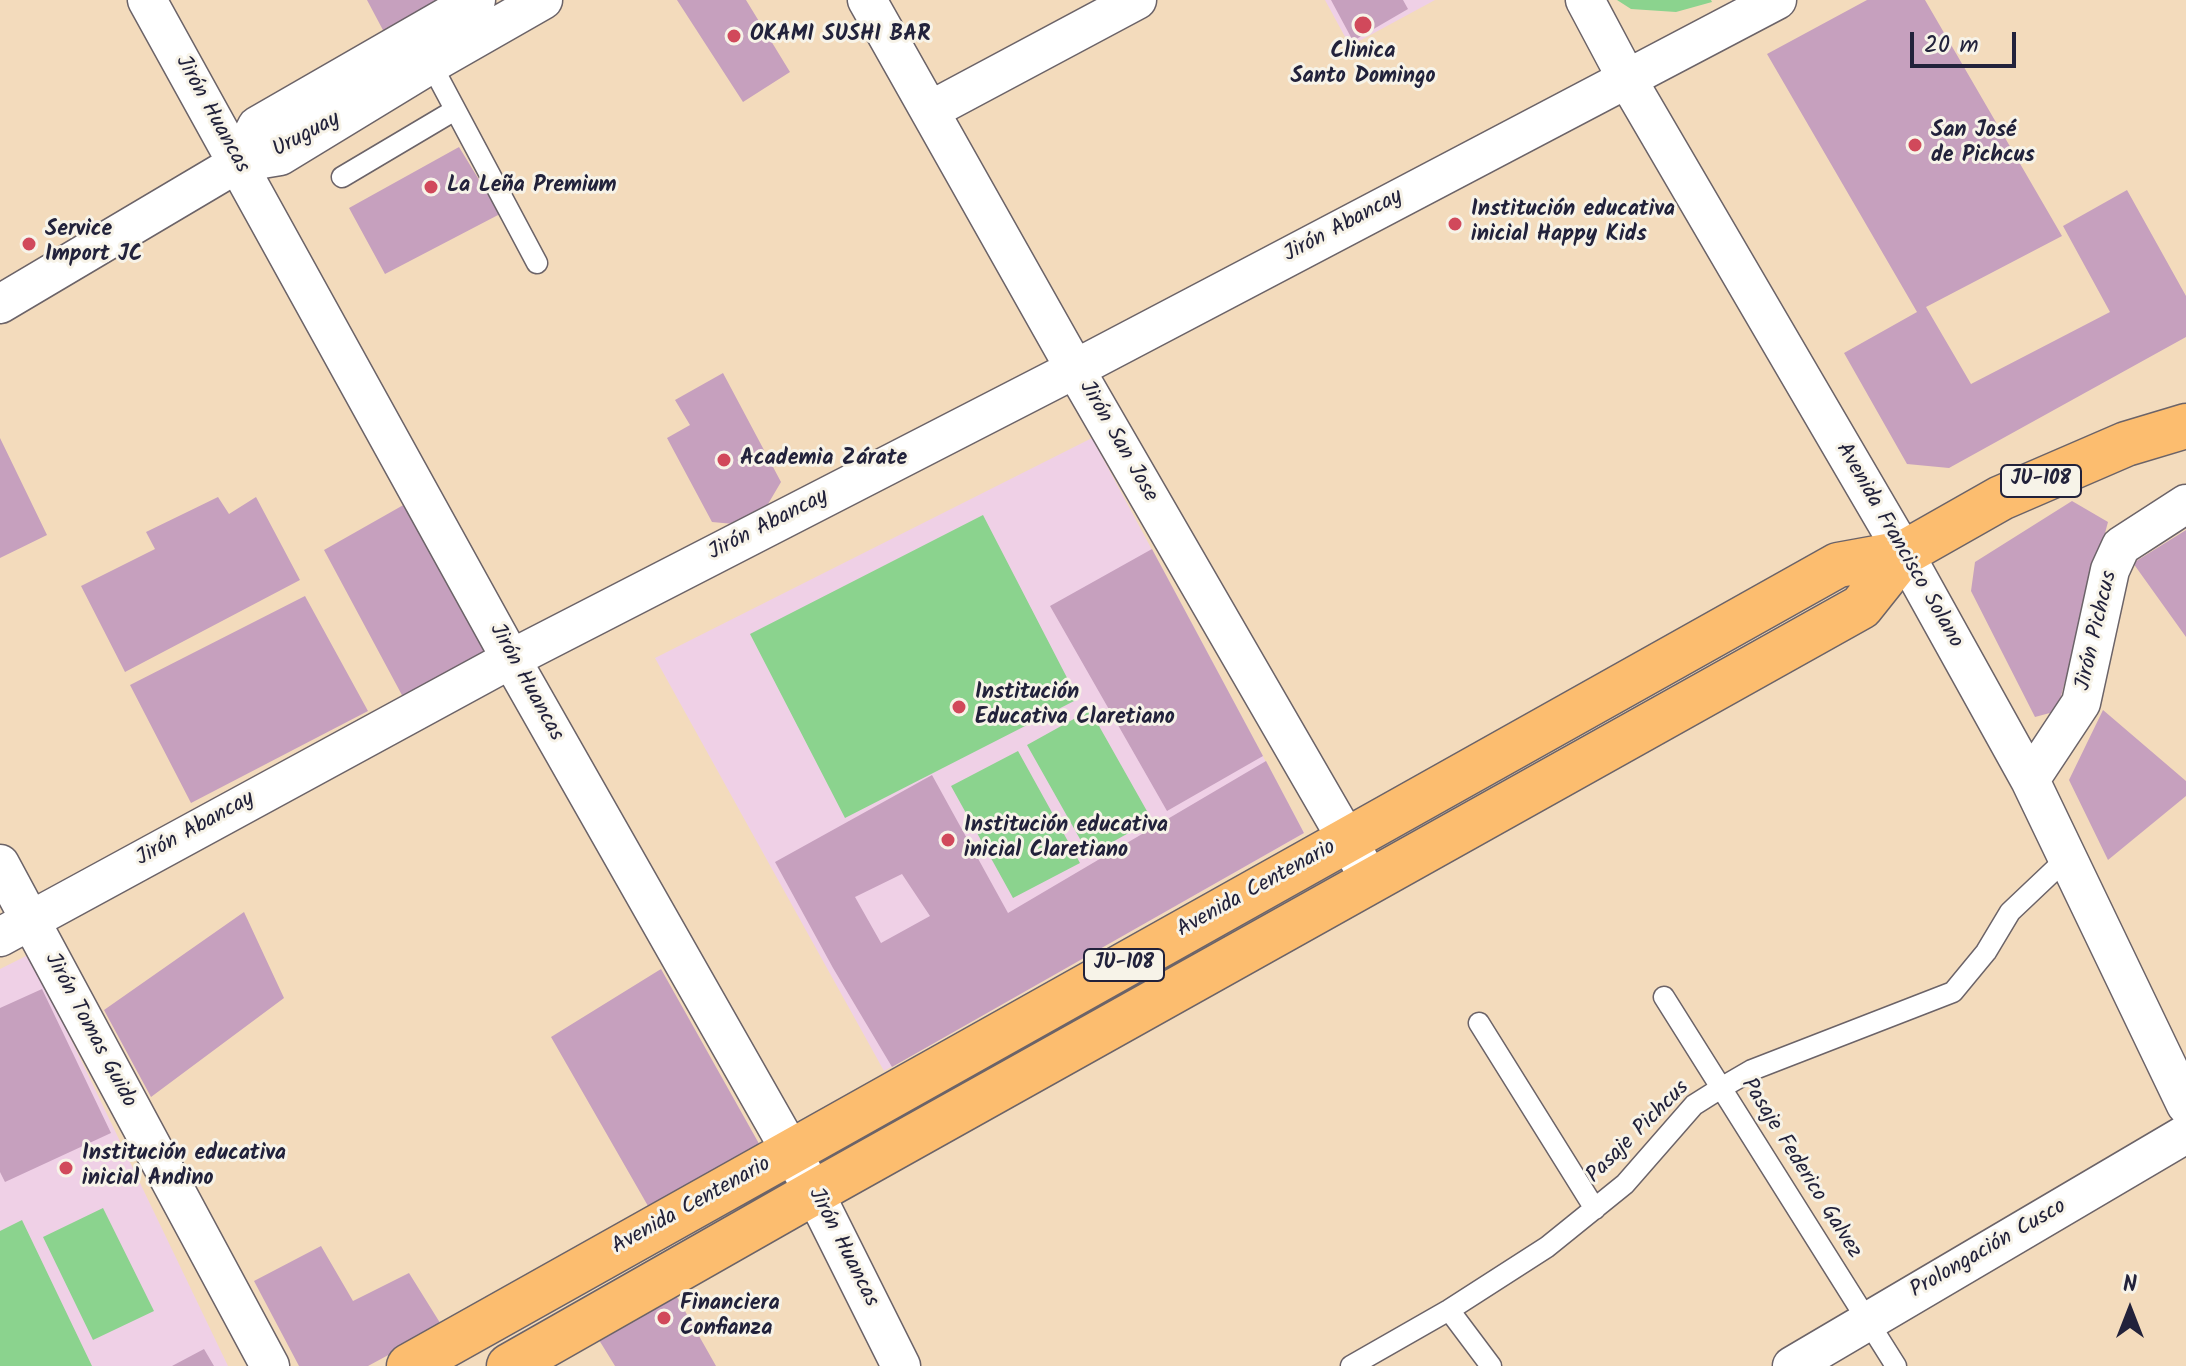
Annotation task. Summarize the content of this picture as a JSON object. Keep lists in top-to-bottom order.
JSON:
{
  "streets": {
    "main road": ["JU-108", "Avenida Centenario"],
    "street": [
      "Jirón Huancas",
      "Uruguay",
      "Jirón Abancay",
      "Jirón San Jose",
      "Avenida Francisco Solano",
      "Jirón Pichcus",
      "Jirón Tomas Guido",
      "Prolongación Cusco"
    ],
    "lane": ["Pasaje Pichcus", "Pasaje Federico Galvez"]
  },
  "crossings": [
    ["Jirón Huancas", "Uruguay"],
    ["Jirón Huancas", "Jirón Abancay"],
    ["Jirón Huancas", "Avenida Centenario"],
    ["Jirón Abancay", "Jirón San Jose"],
    ["Jirón Abancay", "Avenida Francisco Solano"],
    ["Jirón Abancay", "Jirón Tomas Guido"],
    ["Jirón San Jose", "Avenida Centenario"],
    ["Avenida Francisco Solano", "Jirón Pichcus"],
    ["Avenida Francisco Solano", "Avenida Centenario"],
    ["Avenida Francisco Solano", "Pasaje Pichcus"],
    ["Pasaje Pichcus", "Pasaje Federico Galvez"],
    ["Pasaje Federico Galvez", "Prolongación Cusco"]
  ],
  "places": [
    "Clinica Santo Domingo",
    "OKAMI SUSHI BAR",
    "San José de Pichcus",
    "La Leña Premium",
    "Institución educativa inicial Happy Kids",
    "Service Import JC",
    "Academia Zárate",
    "Institución Educativa Claretiano",
    "Institución educativa inicial Claretiano",
    "Institución educativa inicial Andino",
    "Financiera Confianza"
  ],
  "scale_bar": "20 m",
  "north": "top"
}
